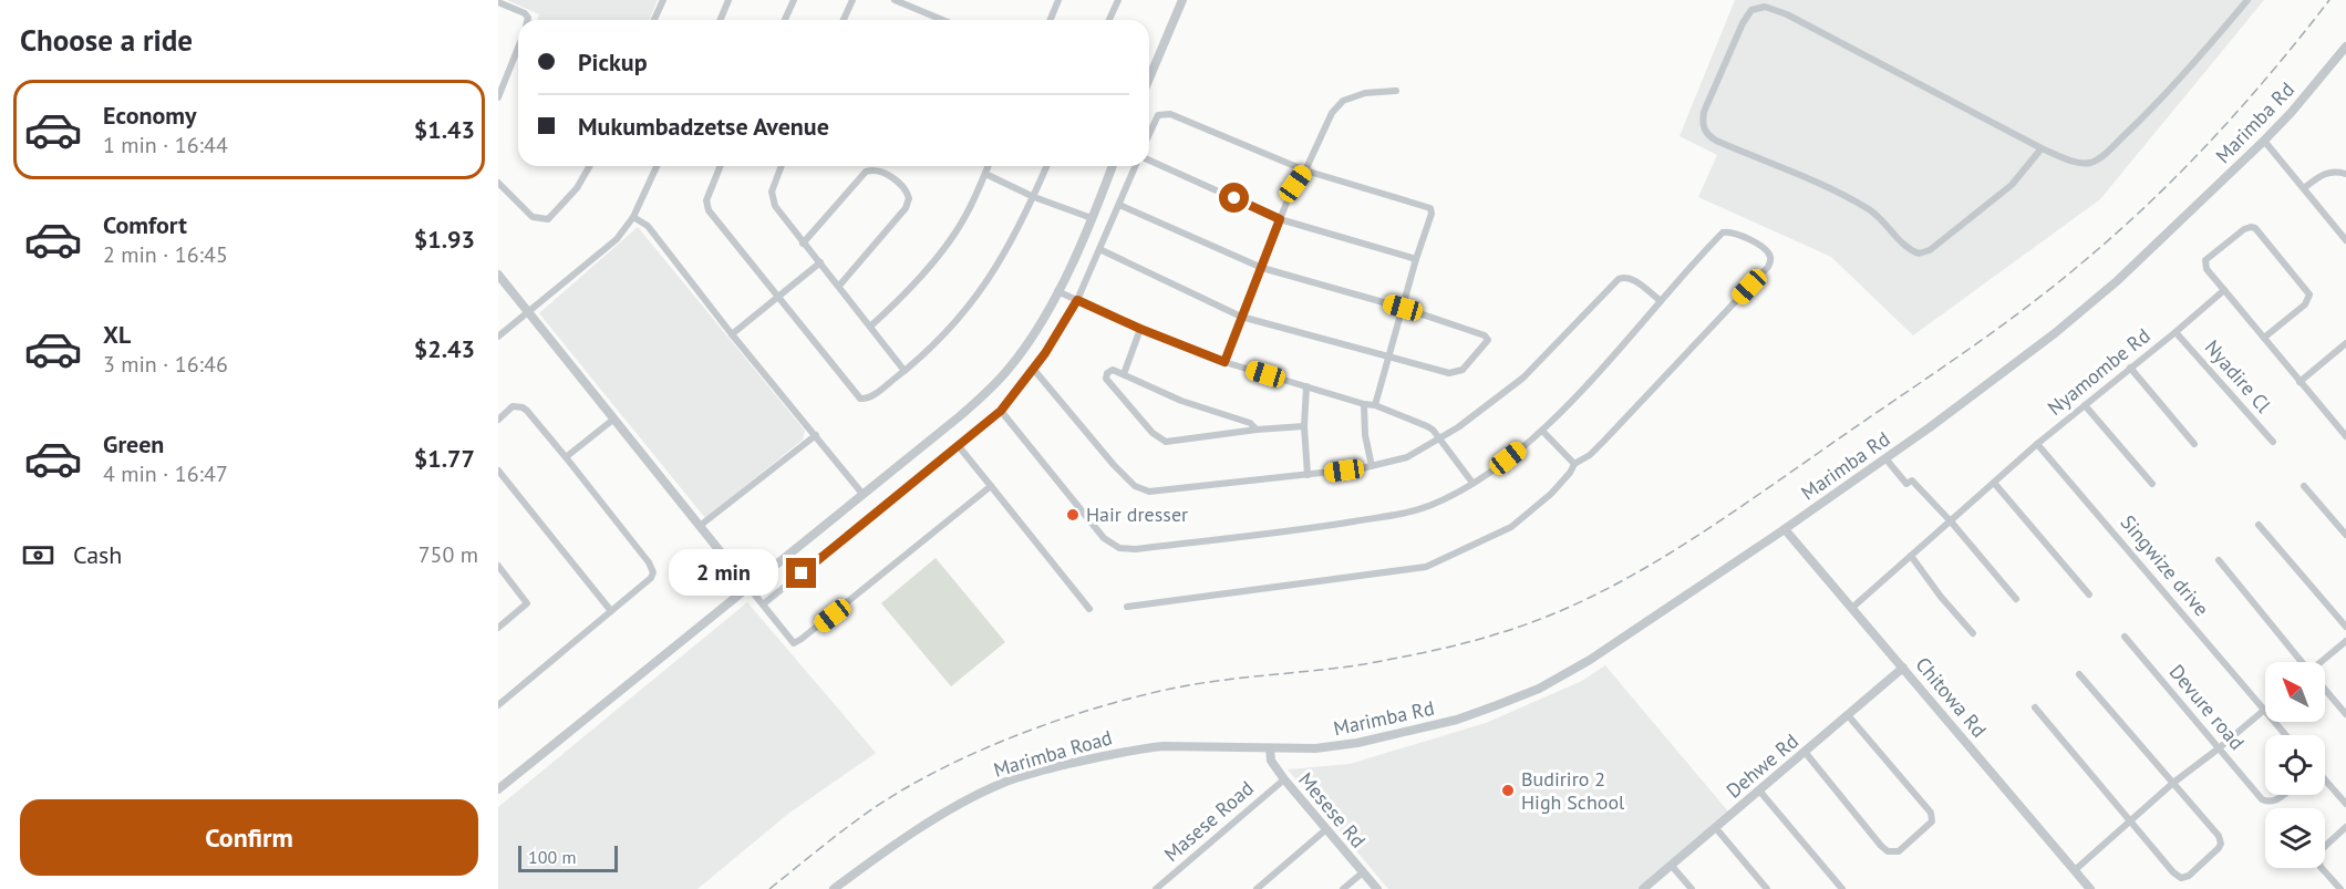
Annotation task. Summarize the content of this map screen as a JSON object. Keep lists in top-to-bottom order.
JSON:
{
  "streets": {
    "street": [
      "Marimba Rd",
      "Nyamombe Rd",
      "Nyadire Cl",
      "Singwize drive",
      "Chitowa Rd",
      "Devure road",
      "Marimba Road",
      "Dehwe Rd",
      "Mesese Rd",
      "Masese Road"
    ]
  },
  "crossings": [
    ["Marimba Rd", "Chitowa Rd"],
    ["Marimba Rd", "Marimba Road"],
    ["Marimba Rd", "Mesese Rd"],
    ["Nyamombe Rd", "Nyadire Cl"],
    ["Nyamombe Rd", "Singwize drive"],
    ["Nyamombe Rd", "Chitowa Rd"],
    ["Chitowa Rd", "Dehwe Rd"],
    ["Marimba Road", "Mesese Rd"],
    ["Mesese Rd", "Masese Road"]
  ],
  "places": ["Hair dresser", "Budiriro 2 High School"],
  "scale_bar": "100 m",
  "north": "top left",
  "page": {
    "heading": "Choose a ride",
    "banner": ["Pickup", "Mukumbadzetse Avenue"],
    "list": [
      {
        "name": "Economy",
        "note": "1 min · 16:44",
        "value": "$1.43"
      },
      {
        "name": "Comfort",
        "note": "2 min · 16:45",
        "value": "$1.93"
      },
      {
        "name": "XL",
        "note": "3 min · 16:46",
        "value": "$2.43"
      },
      {
        "name": "Green",
        "note": "4 min · 16:47",
        "value": "$1.77"
      }
    ],
    "pay": ["Cash", "750 m"],
    "bubble": "2 min",
    "buttons": "Confirm",
    "scale": "100 m"
  }
}
